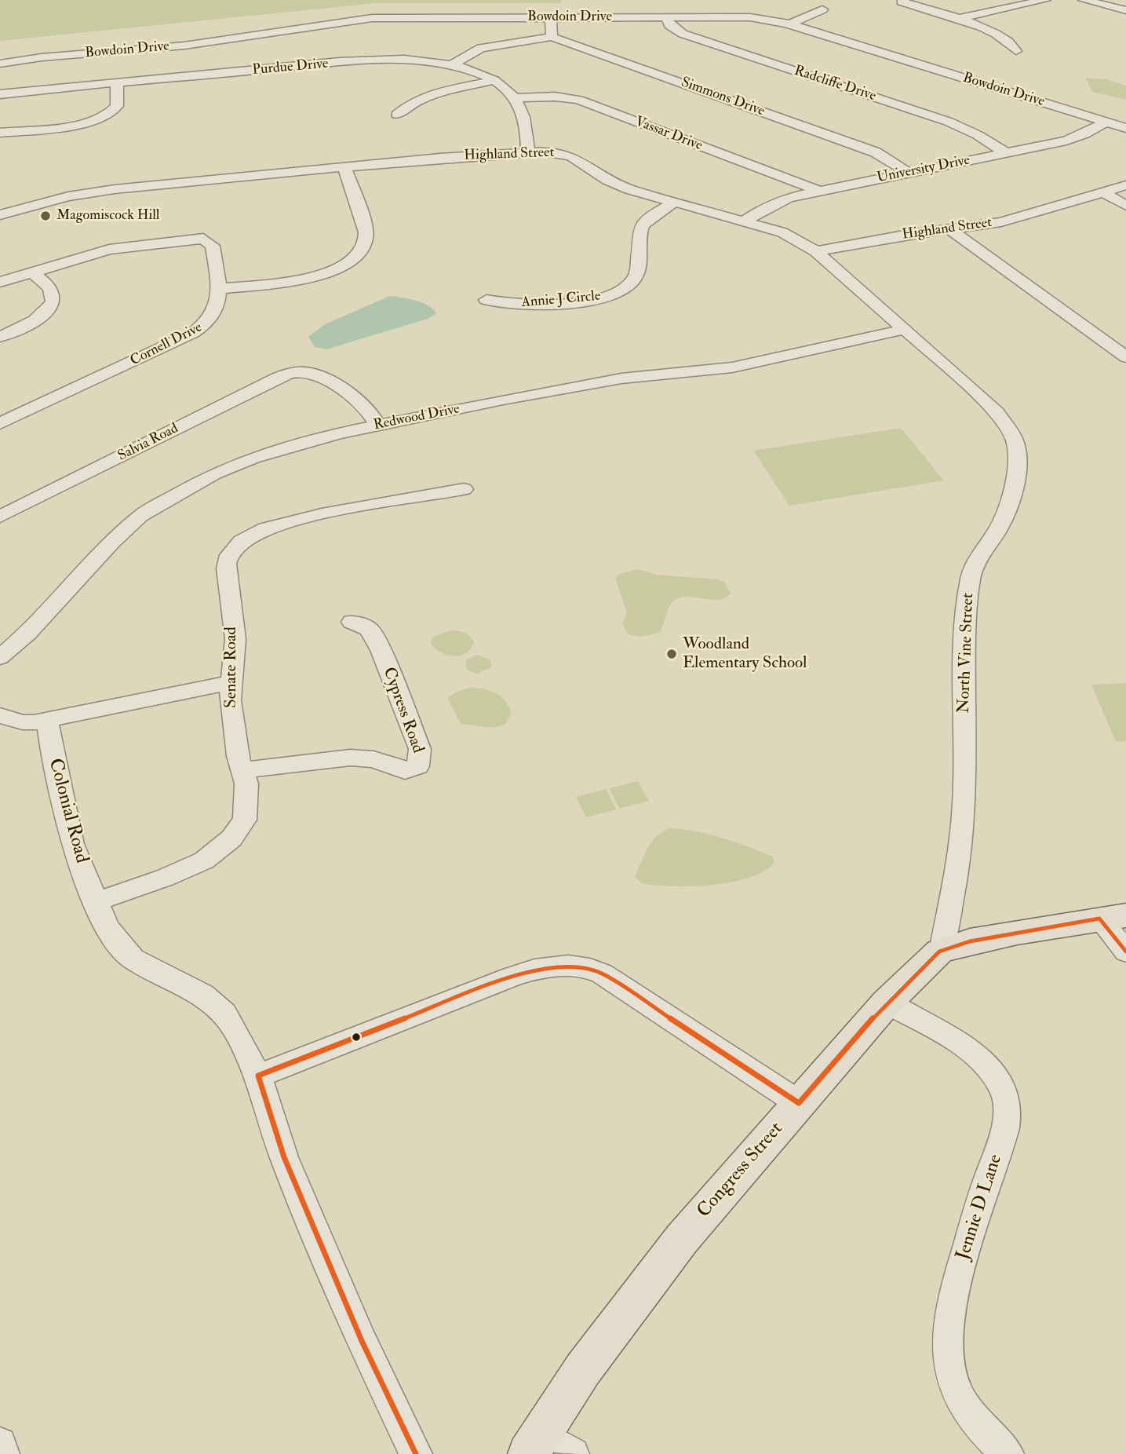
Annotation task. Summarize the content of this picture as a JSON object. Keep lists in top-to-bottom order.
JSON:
{
  "streets": {
    "main road": ["Congress Street"],
    "street": [
      "Bowdoin Drive",
      "Purdue Drive",
      "Radcliffe Drive",
      "Simmons Drive",
      "Vassar Drive",
      "Highland Street",
      "University Drive",
      "Annie J Circle",
      "Cornell Drive",
      "Redwood Drive",
      "Salvia Road",
      "North Vine Street",
      "Senate Road",
      "Cypress Road",
      "Colonial Road",
      "Jennie D Lane"
    ]
  },
  "crossings": [
    ["Bowdoin Drive", "Radcliffe Drive"],
    ["Bowdoin Drive", "University Drive"],
    ["Purdue Drive", "Vassar Drive"],
    ["Purdue Drive", "Highland Street"],
    ["Radcliffe Drive", "University Drive"],
    ["Simmons Drive", "University Drive"],
    ["Vassar Drive", "University Drive"],
    ["Highland Street", "University Drive"],
    ["Highland Street", "Annie J Circle"],
    ["Highland Street", "North Vine Street"],
    ["Redwood Drive", "Salvia Road"],
    ["Redwood Drive", "North Vine Street"],
    ["North Vine Street", "Congress Street"],
    ["Senate Road", "Cypress Road"],
    ["Senate Road", "Colonial Road"],
    ["Congress Street", "Jennie D Lane"]
  ],
  "places": ["Magomiscock Hill", "Woodland Elementary School"]
}
